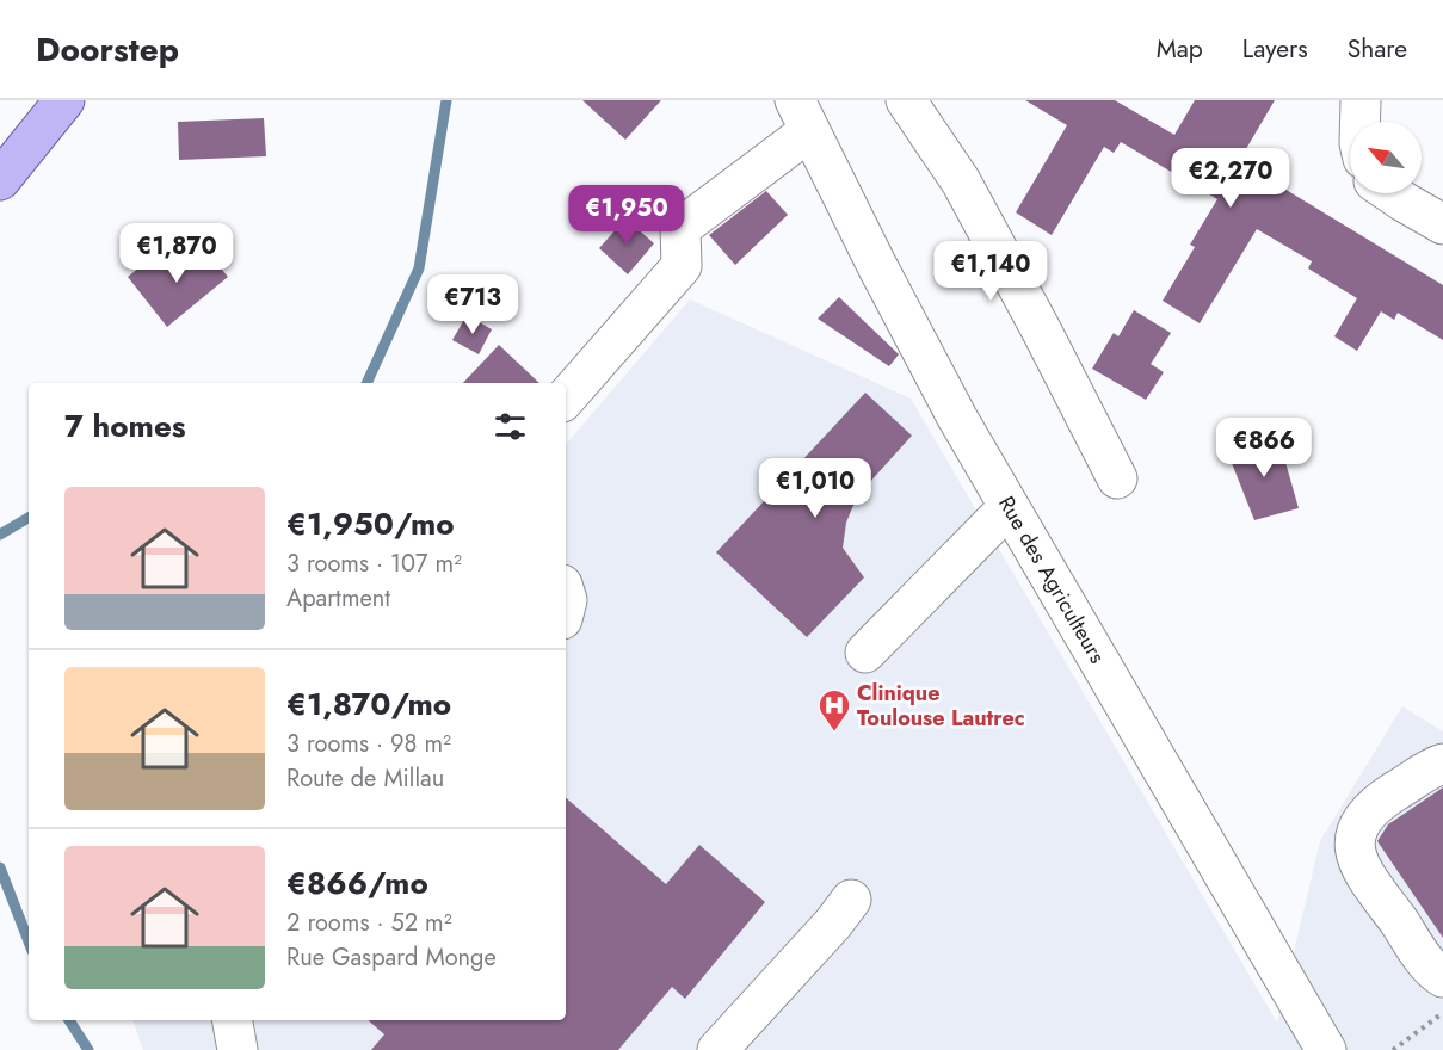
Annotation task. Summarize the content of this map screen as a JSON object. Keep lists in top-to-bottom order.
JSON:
{
  "streets": {
    "street": ["Rue des Agriculteurs"]
  },
  "places": {
    "hospital": ["Clinique Toulouse Lautrec"]
  },
  "north": "top left",
  "page": {
    "header": "Doorstep",
    "nav": ["Map", "Layers", "Share"],
    "price": [
      "€2,270",
      "€1,950",
      "€1,870",
      "€1,140",
      "€713",
      "€866",
      "€1,010"
    ],
    "heading": "7 homes",
    "list": [
      {
        "name": "€1,950/mo",
        "note": "3 rooms · 107 m² · Apartment"
      },
      {
        "name": "€1,870/mo",
        "note": "3 rooms · 98 m² · Route de Millau"
      },
      {
        "name": "€866/mo",
        "note": "2 rooms · 52 m² · Rue Gaspard Monge"
      }
    ]
  }
}
